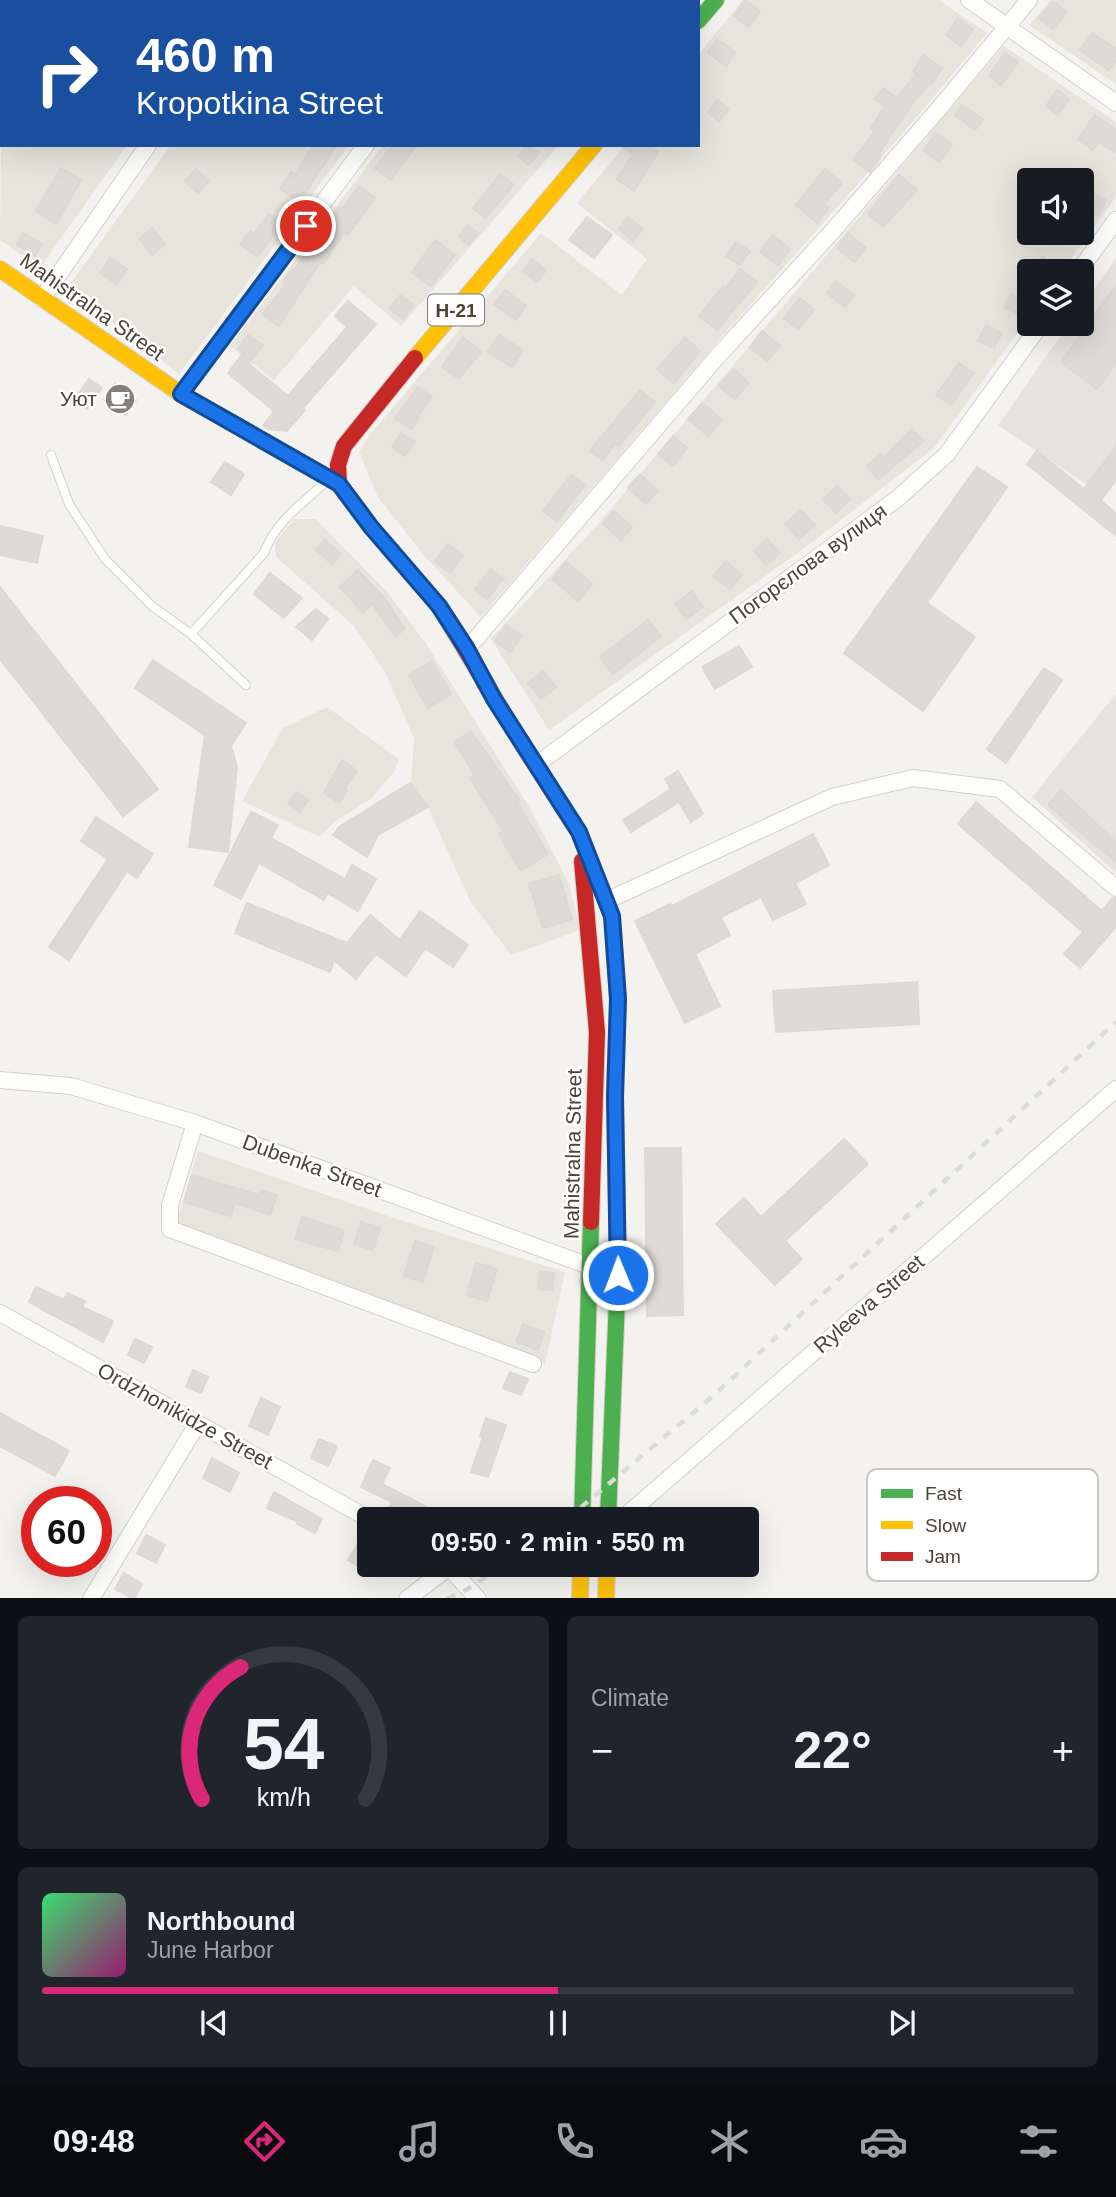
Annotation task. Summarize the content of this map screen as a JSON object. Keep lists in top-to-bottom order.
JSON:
{
  "streets": {
    "main road": ["Mahistralna Street", "Н-21"],
    "street": [
      "Погорєлова вулиця",
      "Dubenka Street",
      "Ryleeva Street",
      "Ordzhonikidze Street"
    ]
  },
  "crossings": [
    ["Mahistralna Street", "Н-21"],
    ["Mahistralna Street", "Погорєлова вулиця"],
    ["Mahistralna Street", "Dubenka Street"]
  ],
  "places": {
    "cafe": ["Уют"]
  },
  "legend": ["Fast", "Slow", "Jam"],
  "page": {
    "turn": ["460 m", "Kropotkina Street"],
    "limit": "60",
    "trip": "09:50 · 2 min · 550 m",
    "tile": "Climate",
    "heat": ["−", "22°", "+"],
    "song": ["Northbound", "June Harbor"],
    "tabs": "09:48",
    "gauge": ["54", "km/h"]
  }
}
